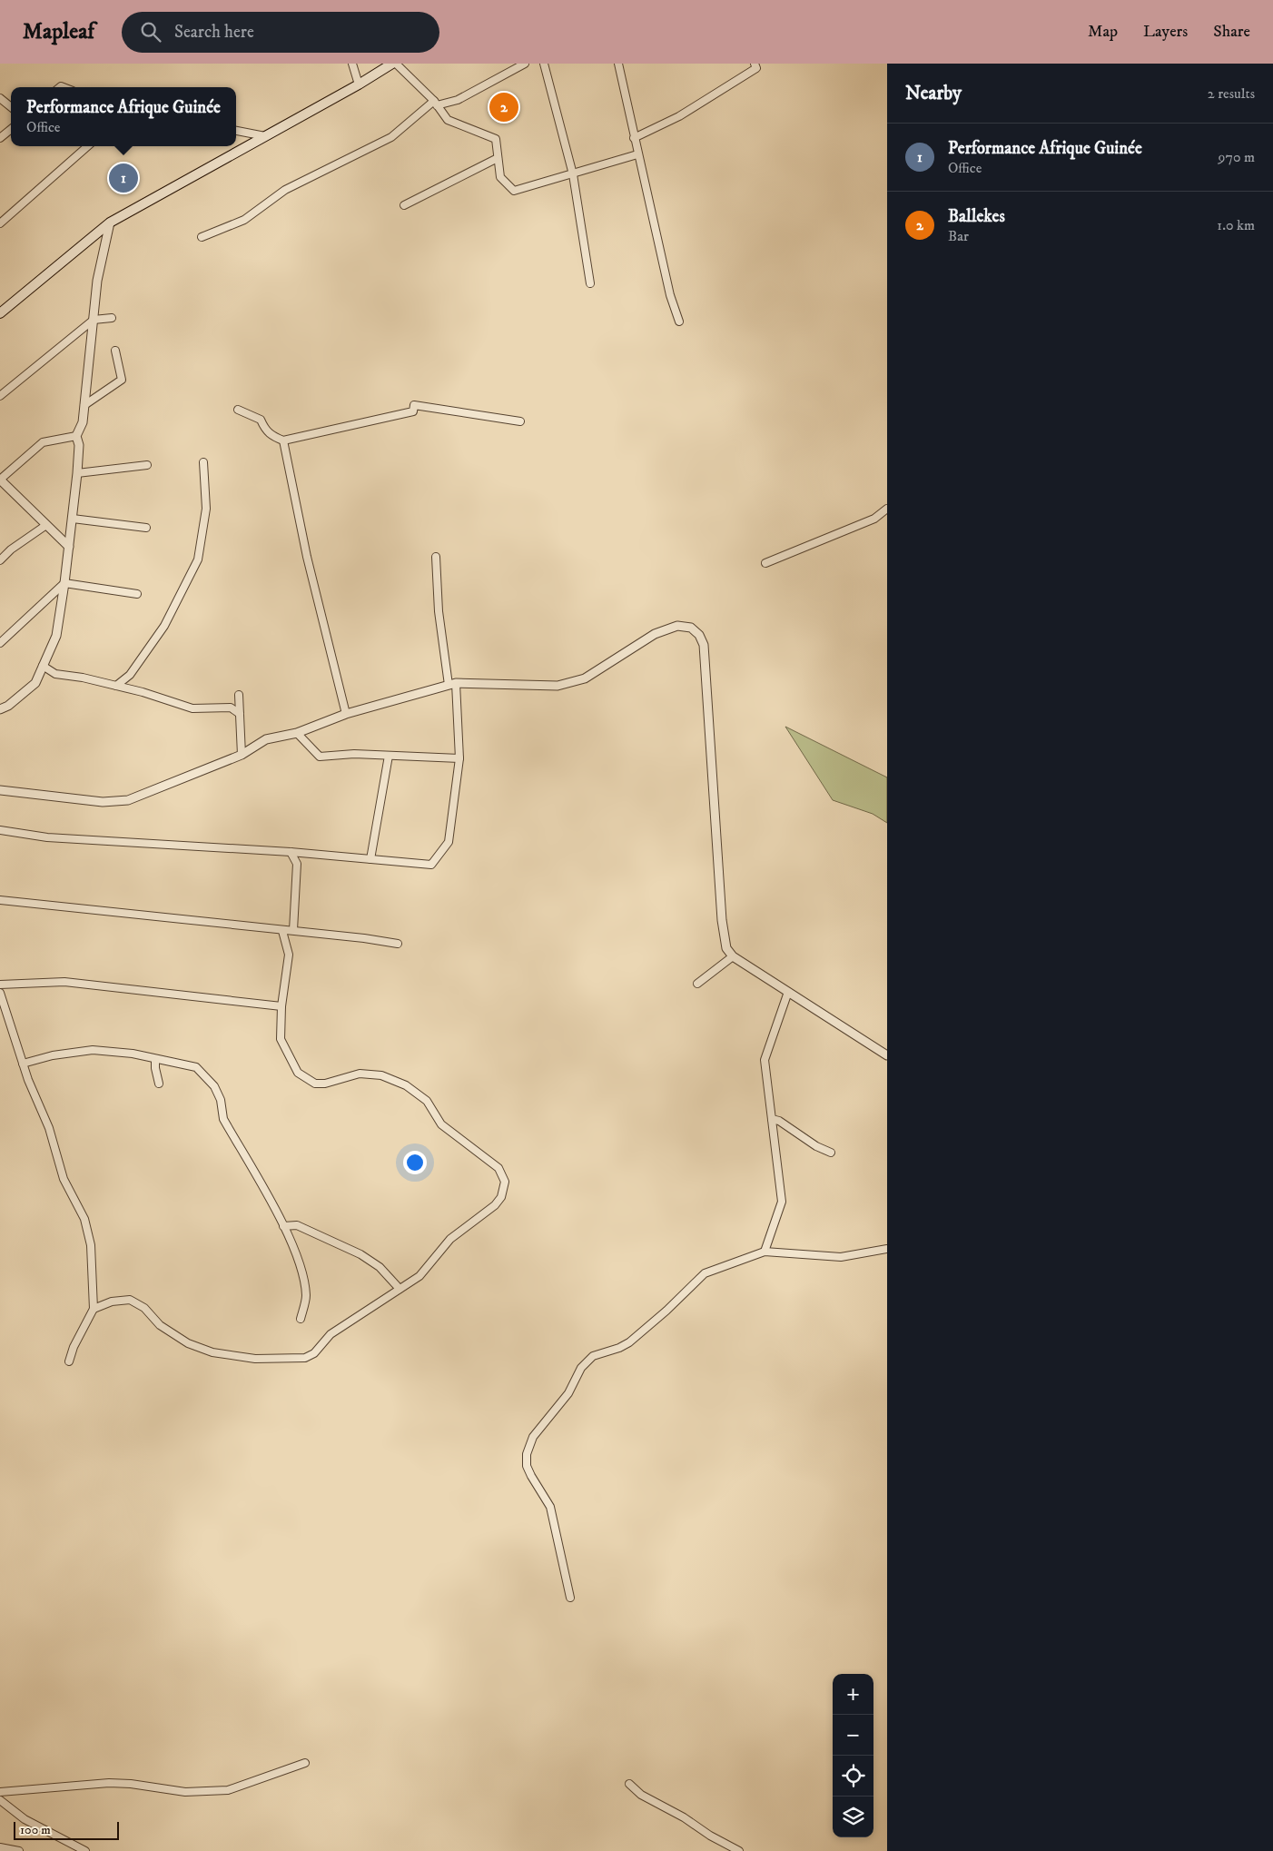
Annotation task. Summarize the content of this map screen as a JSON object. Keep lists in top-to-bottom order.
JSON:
{
  "scale_bar": "100 m",
  "page": {
    "header": "Mapleaf",
    "search": "Search here",
    "nav": ["Map", "Layers", "Share"],
    "heading": ["Nearby", "2 results"],
    "popup": ["Performance Afrique Guinée", "Office"],
    "pins": ["2", "1"],
    "list": [
      {
        "mark": "1",
        "name": "Performance Afrique Guinée",
        "note": "Office",
        "value": "970 m"
      },
      {
        "mark": "2",
        "name": "Ballekes",
        "note": "Bar",
        "value": "1.0 km"
      }
    ],
    "map_buttons": ["+", "−"],
    "scale": "100 m"
  }
}
